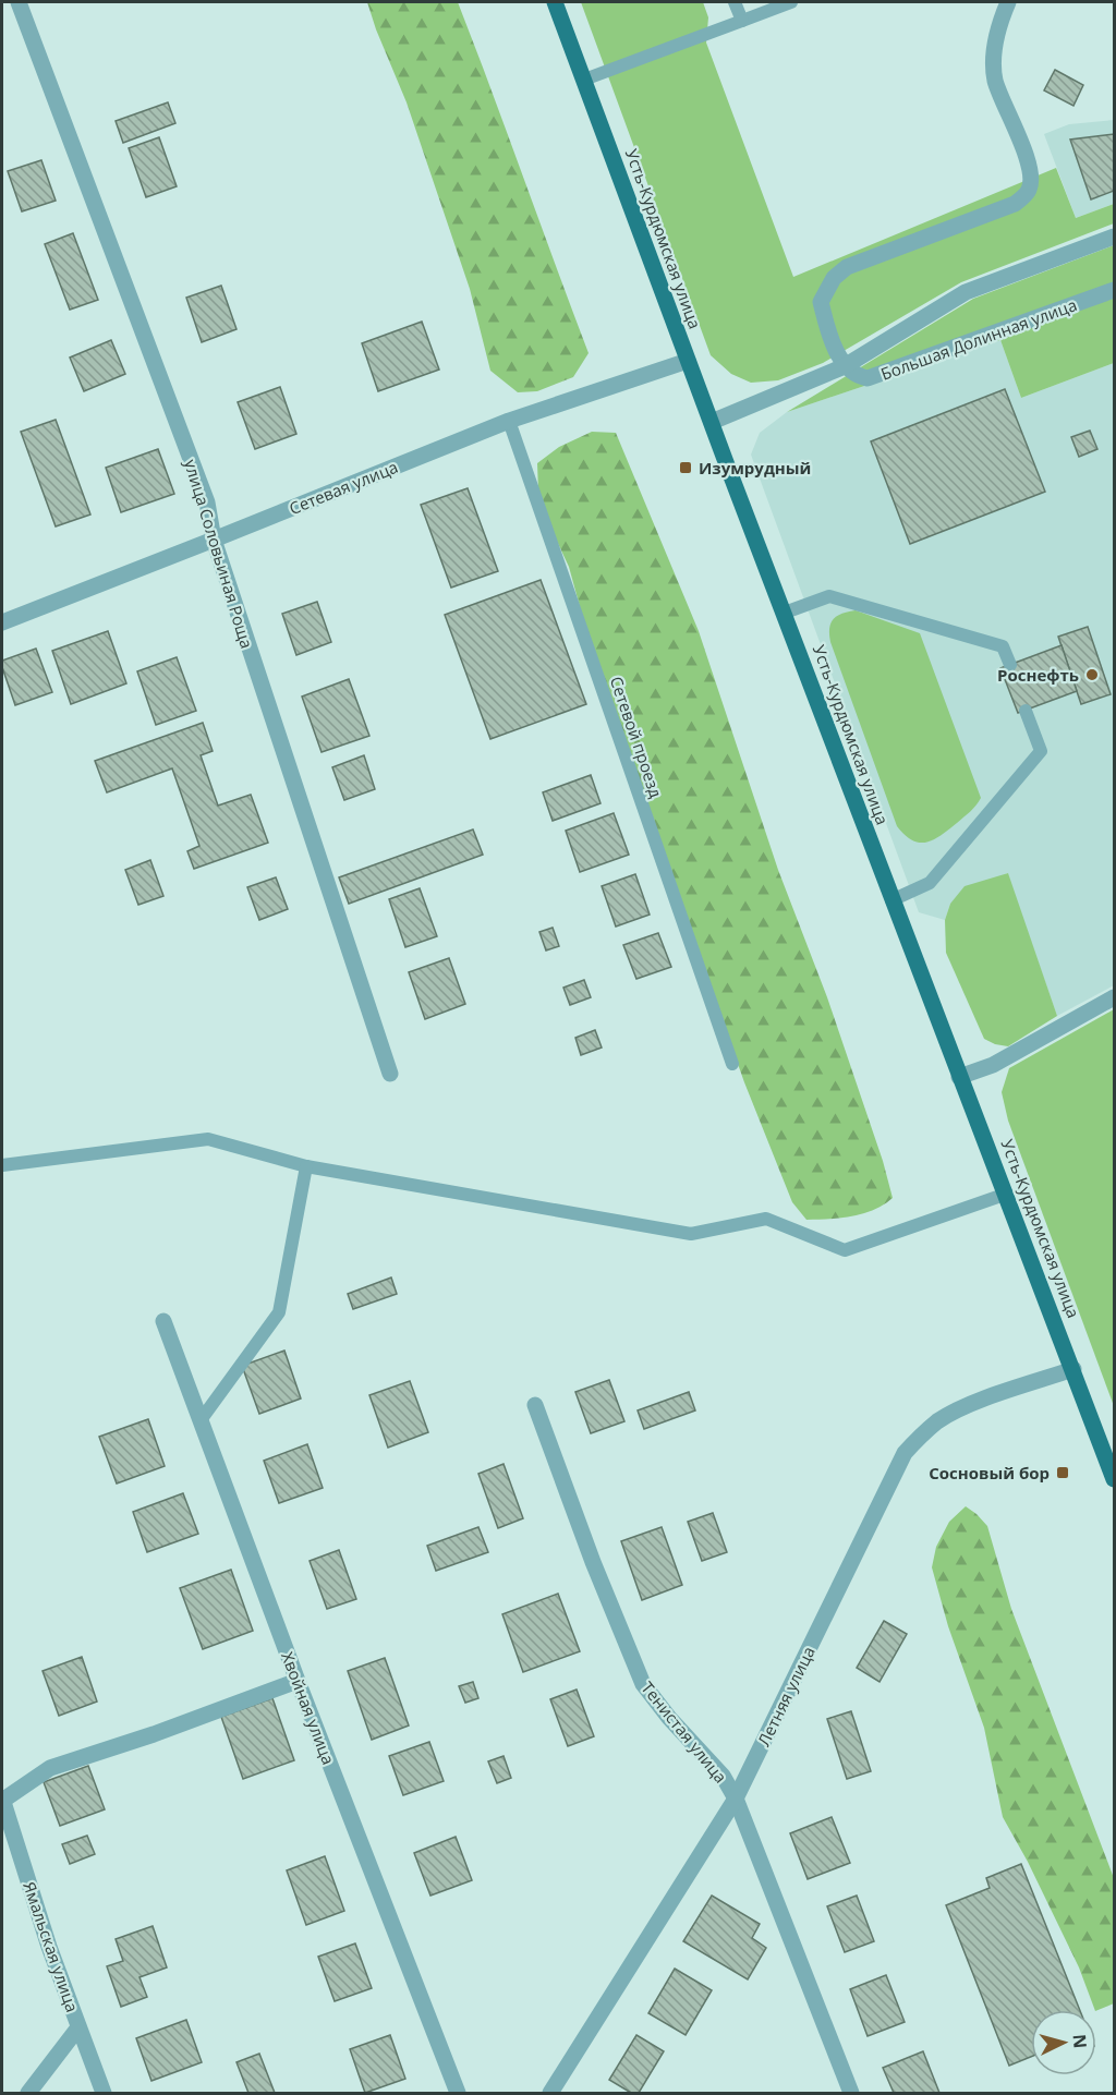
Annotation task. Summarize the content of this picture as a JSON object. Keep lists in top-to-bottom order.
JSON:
{
  "streets": {
    "main road": ["Усть-Курдюмская улица"],
    "street": [
      "Большая Долинная улица",
      "Сетевая улица",
      "улица Соловьиная Роща",
      "Летняя улица",
      "Хвойная улица",
      "Тенистая улица",
      "Ямальская улица"
    ],
    "lane": ["Сетевой проезд"]
  },
  "crossings": [
    ["Усть-Курдюмская улица", "Большая Долинная улица"],
    ["Усть-Курдюмская улица", "Сетевая улица"],
    ["Усть-Курдюмская улица", "Летняя улица"],
    ["Сетевая улица", "улица Соловьиная Роща"],
    ["Сетевая улица", "Сетевой проезд"],
    ["Летняя улица", "Тенистая улица"]
  ],
  "places": {
    "transit": ["Изумрудный", "Сосновый бор"],
    "other": ["Роснефть"]
  },
  "north": "right"
}
